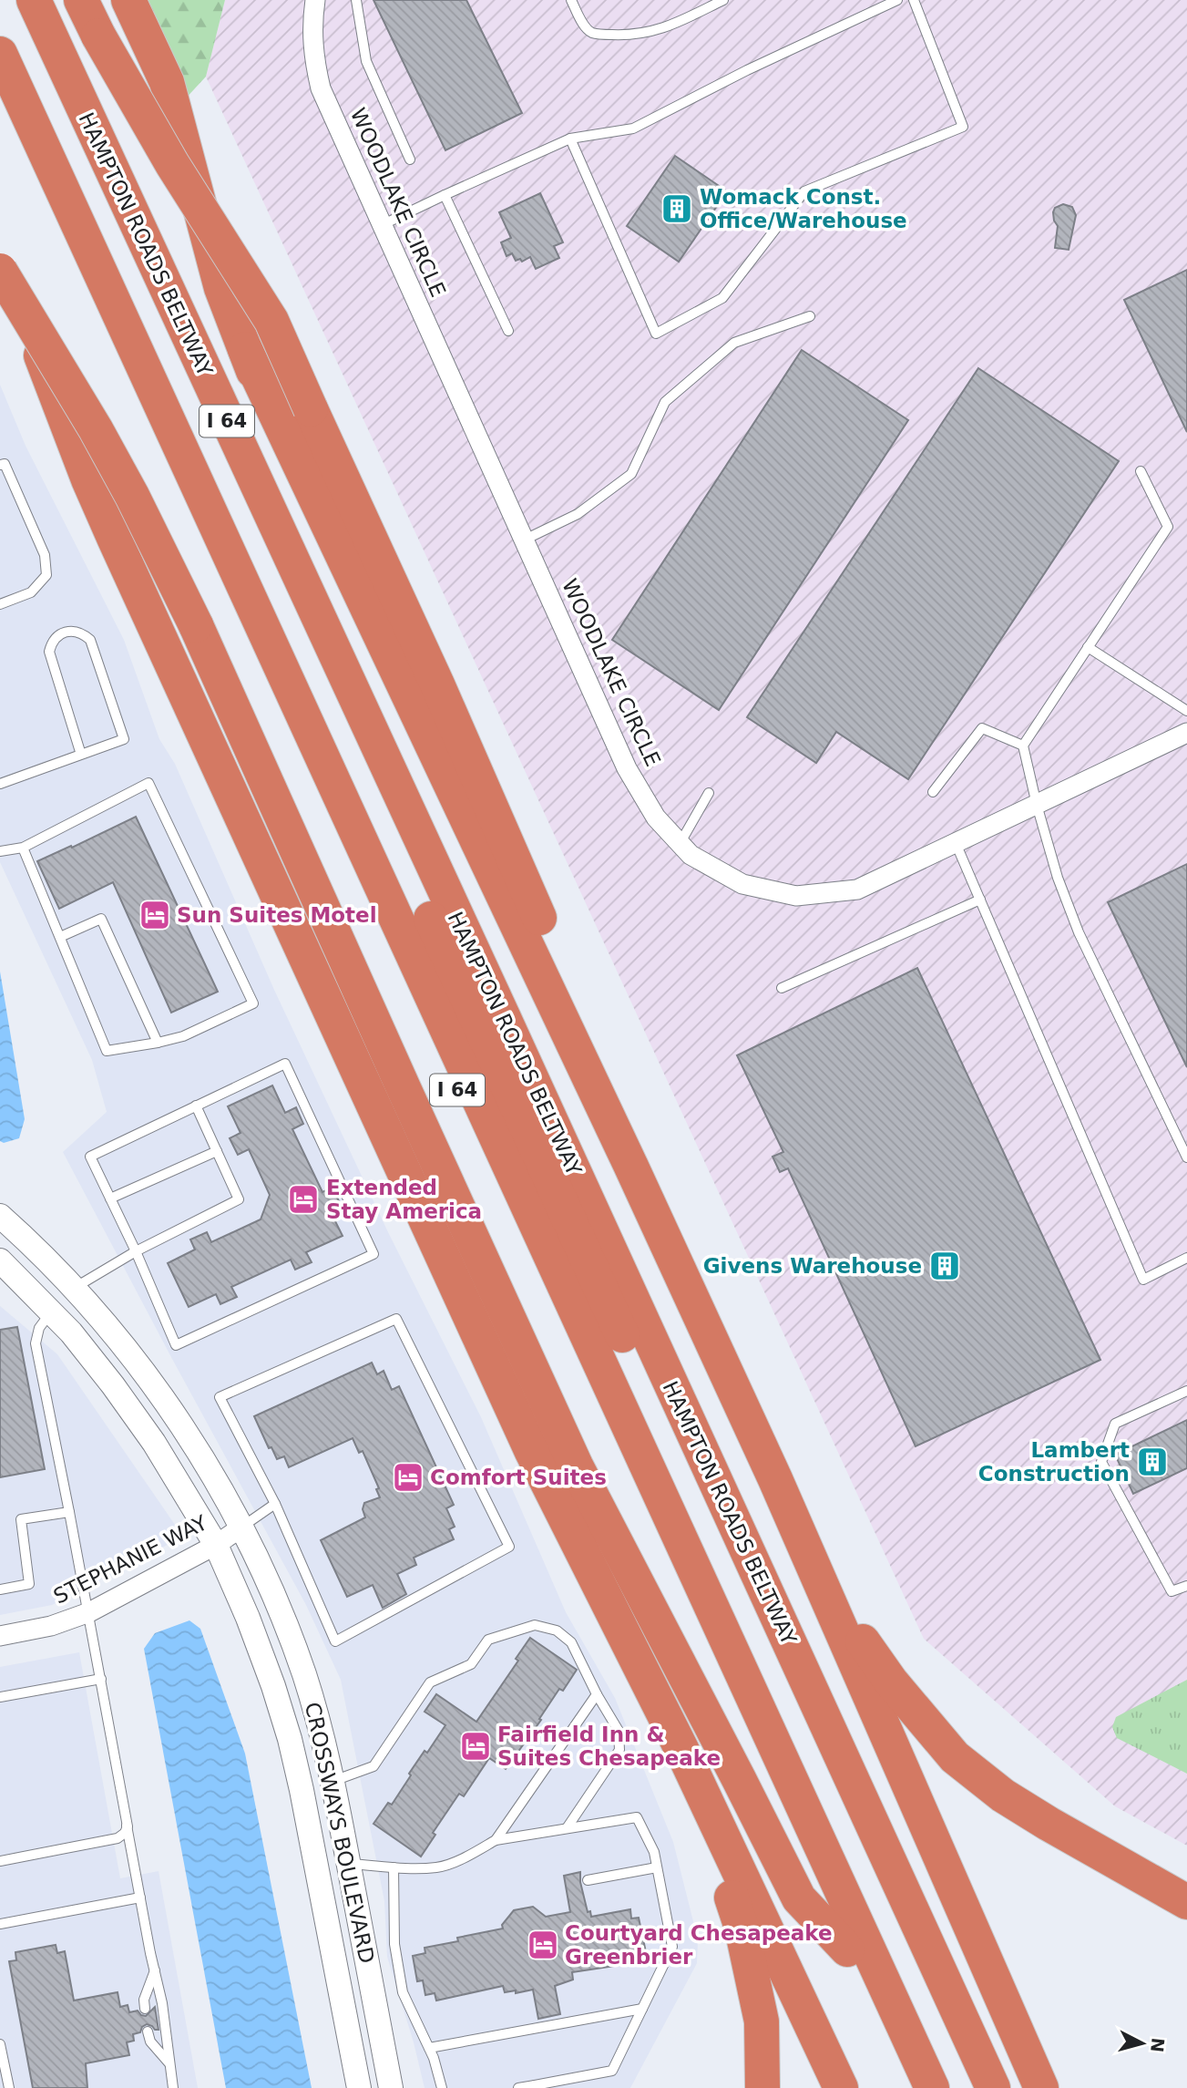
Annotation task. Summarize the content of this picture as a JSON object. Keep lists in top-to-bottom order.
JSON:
{
  "streets": {
    "highway": ["HAMPTON ROADS BELTWAY", "I 64"],
    "street": ["WOODLAKE CIRCLE", "STEPHANIE WAY", "CROSSWAYS BOULEVARD"]
  },
  "crossings": [
    ["STEPHANIE WAY", "CROSSWAYS BOULEVARD"]
  ],
  "places": {
    "building": ["Womack Const. Office/Warehouse", "Givens Warehouse", "Lambert Construction"],
    "hotel": [
      "Sun Suites Motel",
      "Extended Stay America",
      "Comfort Suites",
      "Fairfield Inn & Suites Chesapeake",
      "Courtyard Chesapeake Greenbrier"
    ]
  },
  "north": "right"
}
